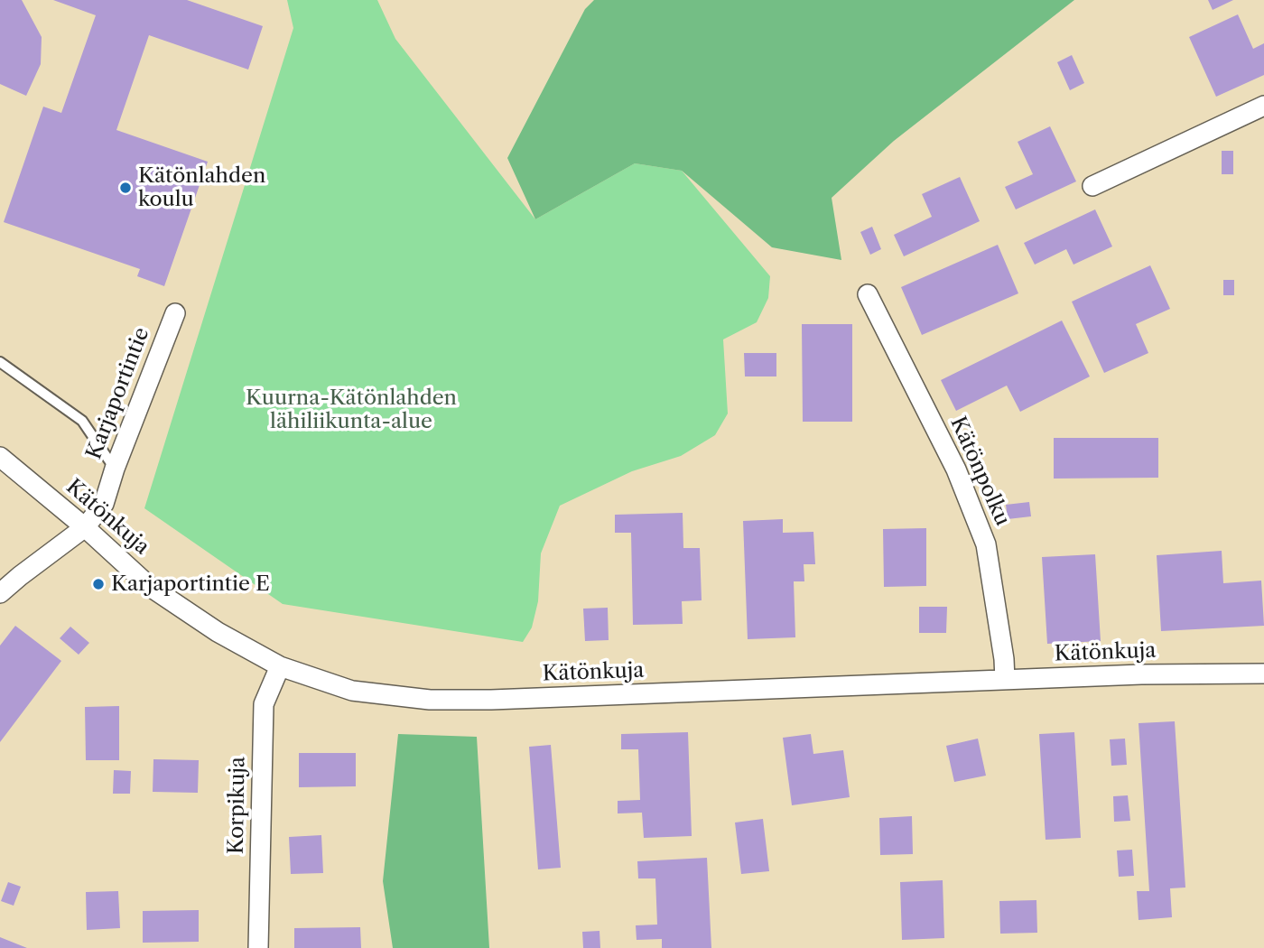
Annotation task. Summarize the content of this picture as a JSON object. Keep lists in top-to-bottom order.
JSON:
{
  "streets": {
    "street": [
      "Karjaportintie",
      "Kätönpolku",
      "Kätönkuja",
      "Korpikuja"
    ]
  },
  "crossings": [
    ["Karjaportintie", "Kätönkuja"],
    ["Kätönpolku", "Kätönkuja"],
    ["Kätönkuja", "Korpikuja"]
  ],
  "parks": ["Kuurna-Kätönlahden lähiliikunta-alue"],
  "places": ["Kätönlahden koulu", "Karjaportintie E"]
}
